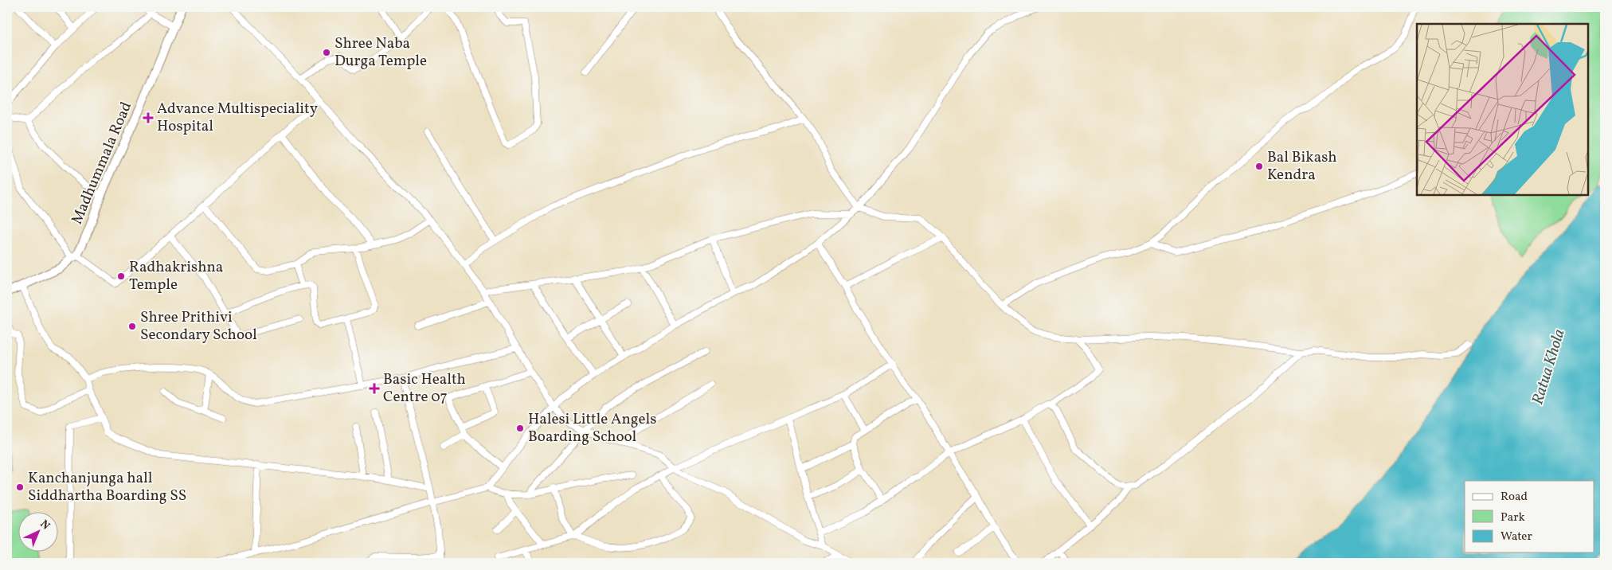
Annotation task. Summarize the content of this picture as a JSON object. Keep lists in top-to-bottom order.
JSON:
{
  "streets": {
    "street": ["Madhummala Road"]
  },
  "water": ["Ratua Khola"],
  "places": {
    "other": [
      "Shree Naba Durga Temple",
      "Bal Bikash Kendra",
      "Radhakrishna Temple",
      "Shree Prithivi Secondary School",
      "Halesi Little Angels Boarding School",
      "Kanchanjunga hall Siddhartha Boarding SS"
    ],
    "health": ["Advance Multispeciality Hospital", "Basic Health Centre 07"]
  },
  "legend": ["Road", "Park", "Water"],
  "north": "top right"
}
